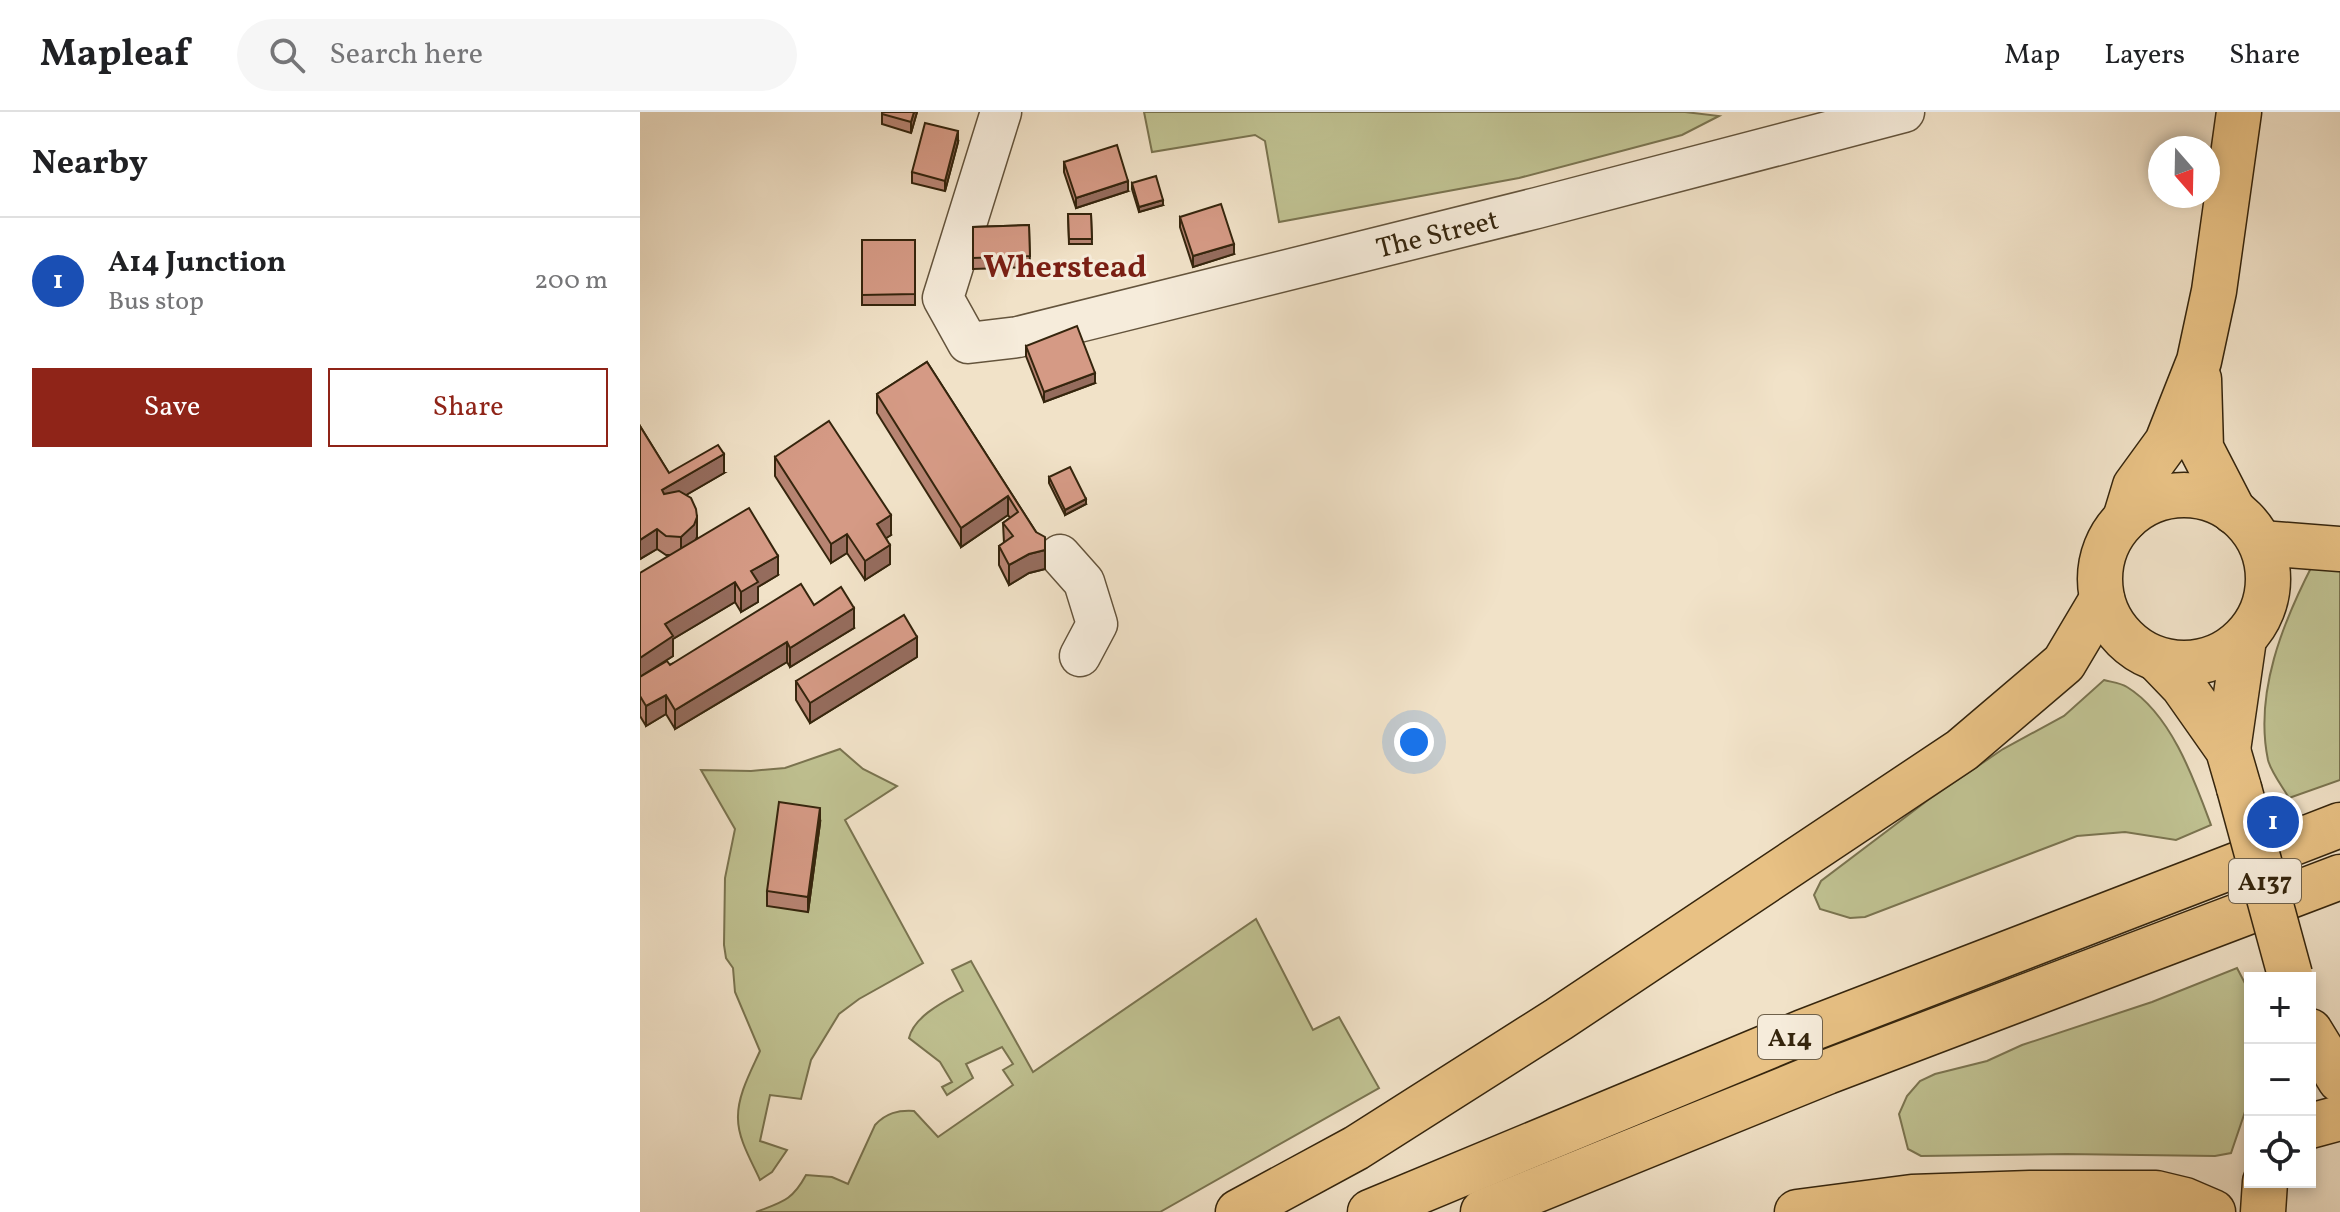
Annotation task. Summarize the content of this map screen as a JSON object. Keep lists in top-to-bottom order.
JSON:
{
  "streets": {
    "main road": ["A137", "A14"],
    "street": ["The Street"]
  },
  "districts": ["Wherstead"],
  "north": "bottom",
  "page": {
    "header": "Mapleaf",
    "search": "Search here",
    "nav": ["Map", "Layers", "Share"],
    "heading": "Nearby",
    "list": [
      {
        "mark": "1",
        "name": "A14 Junction",
        "note": "Bus stop",
        "value": "200 m"
      }
    ],
    "buttons": ["Save", "Share"],
    "pins": "1",
    "map_buttons": ["+", "−"]
  }
}
